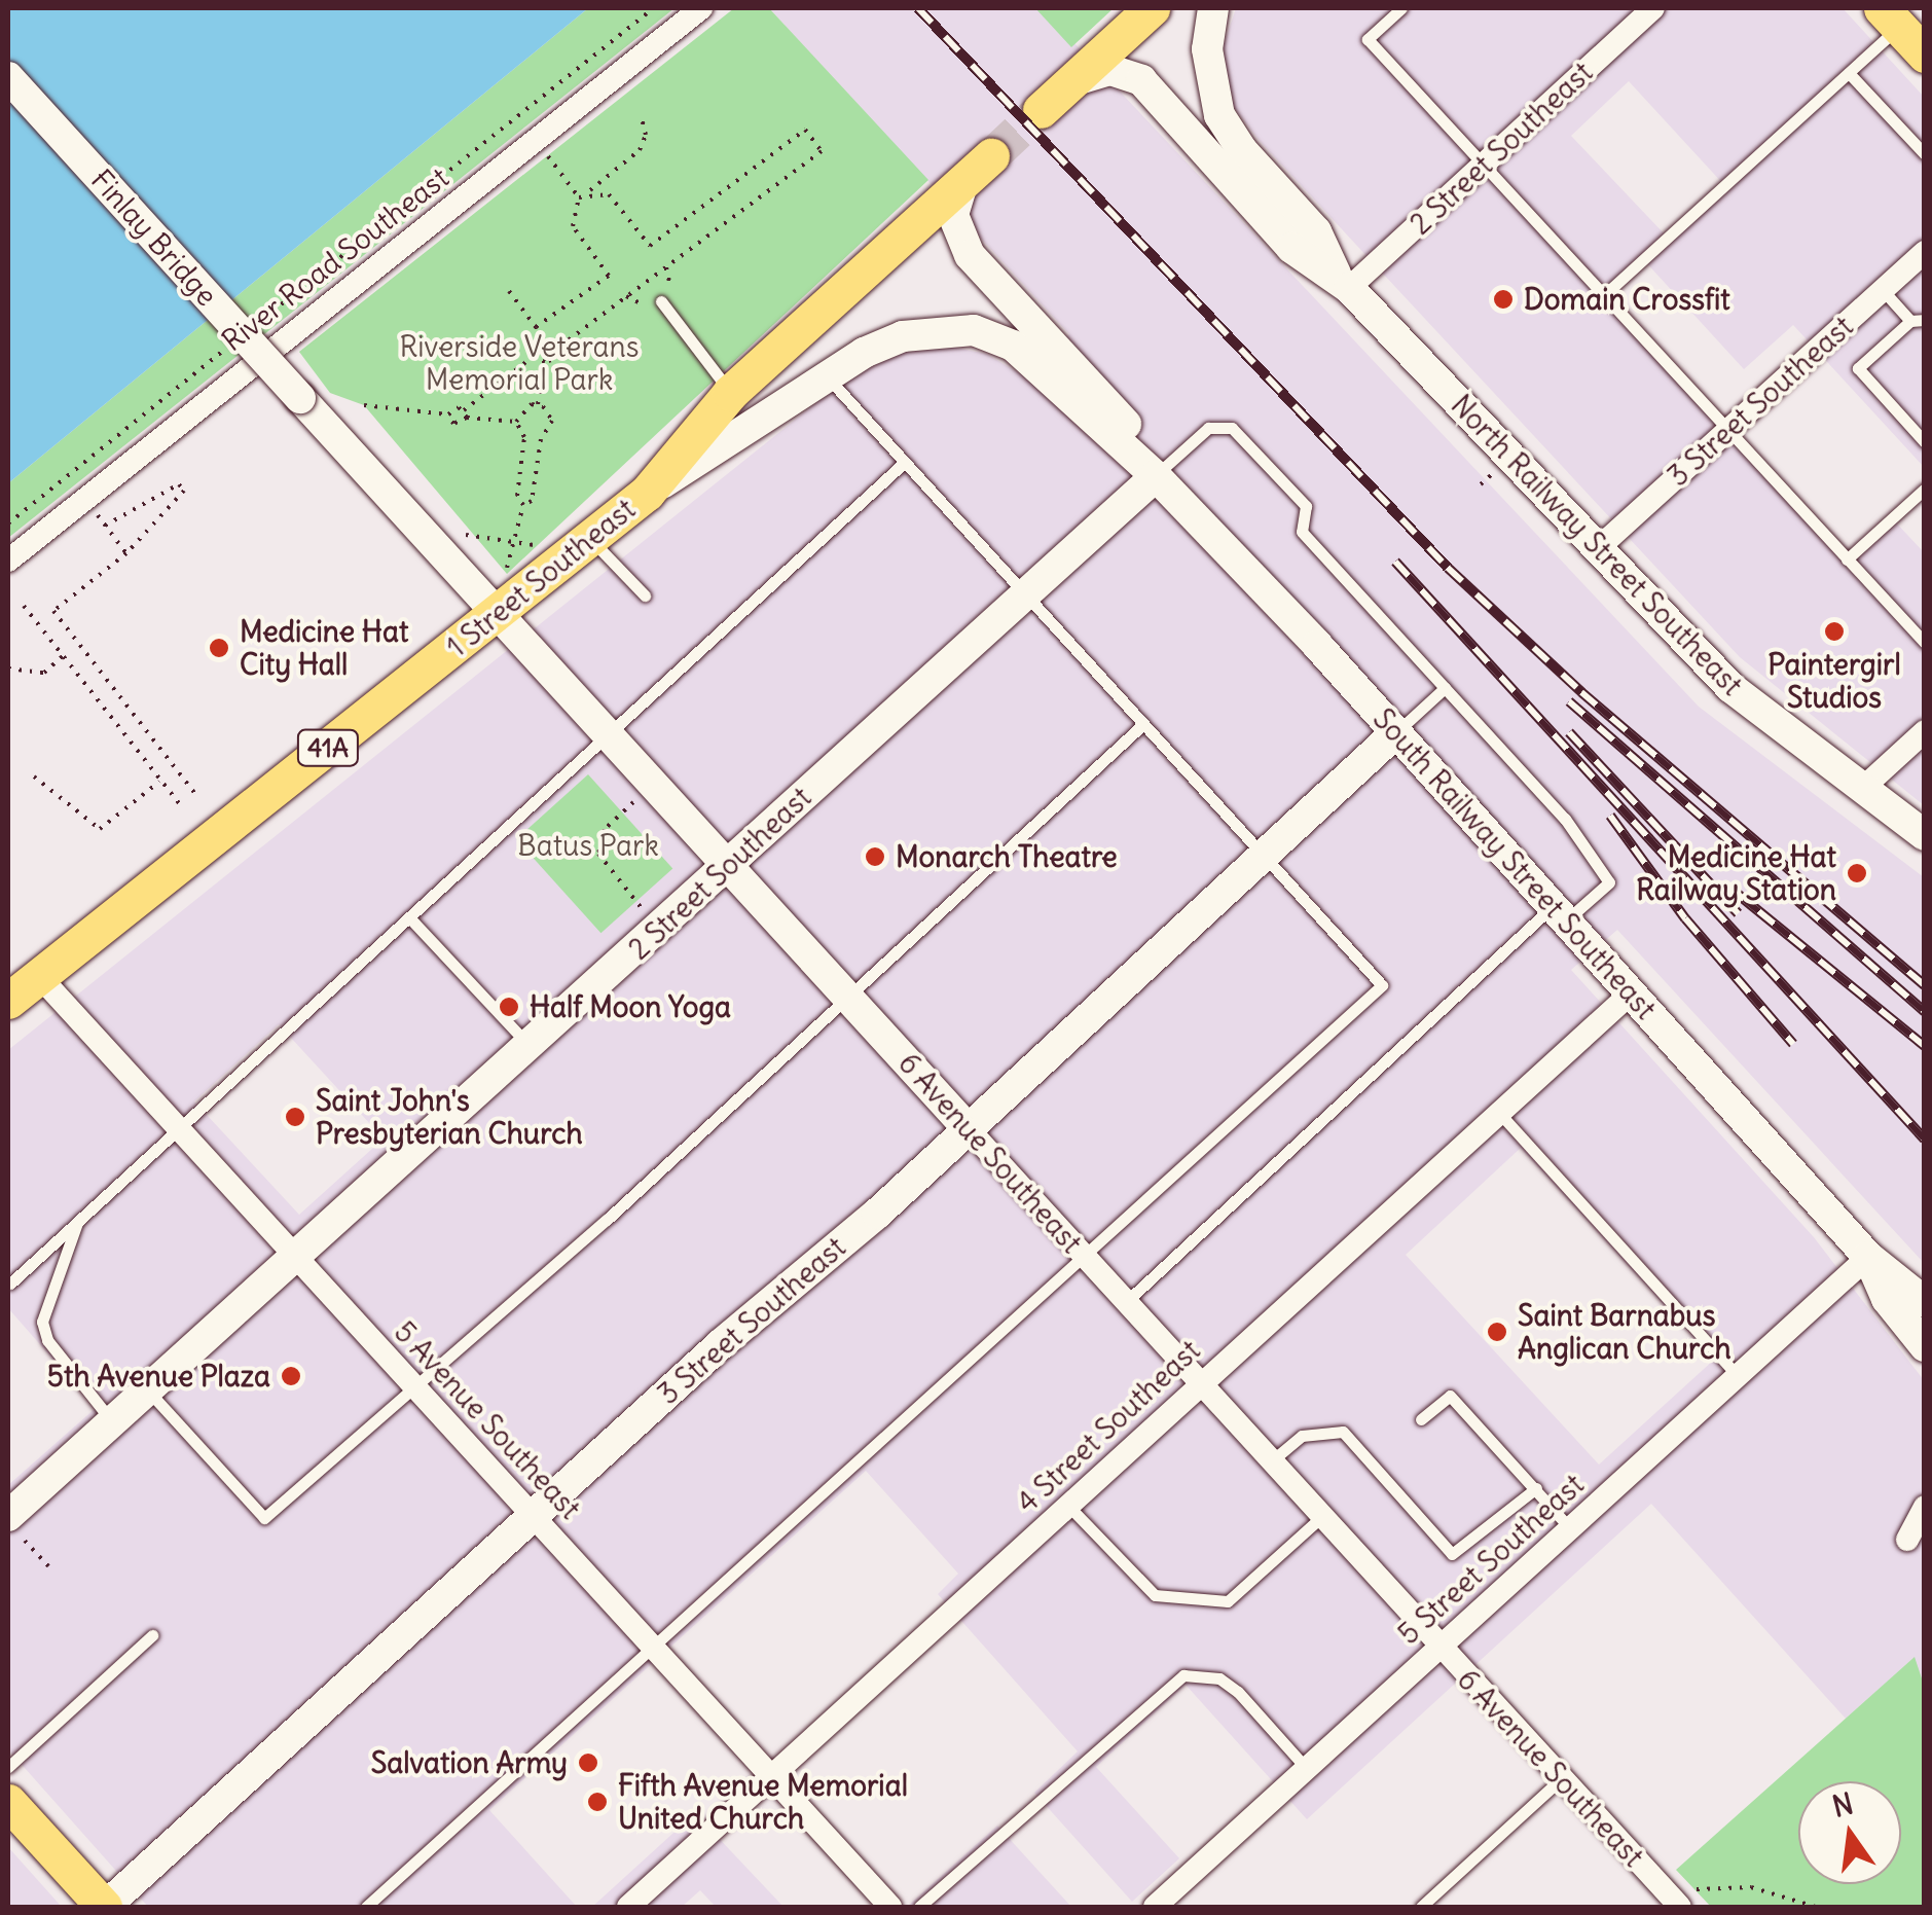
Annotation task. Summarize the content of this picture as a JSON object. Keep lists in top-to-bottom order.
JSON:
{
  "streets": {
    "main road": ["1 Street Southeast", "41A"],
    "street": [
      "2 Street Southeast",
      "Finlay Bridge",
      "River Road Southeast",
      "3 Street Southeast",
      "North Railway Street Southeast",
      "South Railway Street Southeast",
      "6 Avenue Southeast",
      "5 Avenue Southeast",
      "4 Street Southeast",
      "5 Street Southeast"
    ]
  },
  "crossings": [
    ["2 Street Southeast", "North Railway Street Southeast"],
    ["2 Street Southeast", "South Railway Street Southeast"],
    ["2 Street Southeast", "6 Avenue Southeast"],
    ["2 Street Southeast", "5 Avenue Southeast"],
    ["Finlay Bridge", "6 Avenue Southeast"],
    ["3 Street Southeast", "North Railway Street Southeast"],
    ["3 Street Southeast", "South Railway Street Southeast"],
    ["3 Street Southeast", "6 Avenue Southeast"],
    ["3 Street Southeast", "5 Avenue Southeast"],
    ["1 Street Southeast", "South Railway Street Southeast"],
    ["1 Street Southeast", "6 Avenue Southeast"],
    ["1 Street Southeast", "5 Avenue Southeast"],
    ["South Railway Street Southeast", "4 Street Southeast"],
    ["South Railway Street Southeast", "5 Street Southeast"],
    ["6 Avenue Southeast", "4 Street Southeast"],
    ["6 Avenue Southeast", "5 Street Southeast"],
    ["5 Avenue Southeast", "4 Street Southeast"]
  ],
  "parks": ["Riverside Veterans Memorial Park", "Batus Park"],
  "places": [
    "Domain Crossfit",
    "Paintergirl Studios",
    "Medicine Hat City Hall",
    "Monarch Theatre",
    "Medicine Hat Railway Station",
    "Half Moon Yoga",
    "Saint John's Presbyterian Church",
    "Saint Barnabus Anglican Church",
    "5th Avenue Plaza",
    "Salvation Army",
    "Fifth Avenue Memorial United Church"
  ],
  "north": "top"
}
